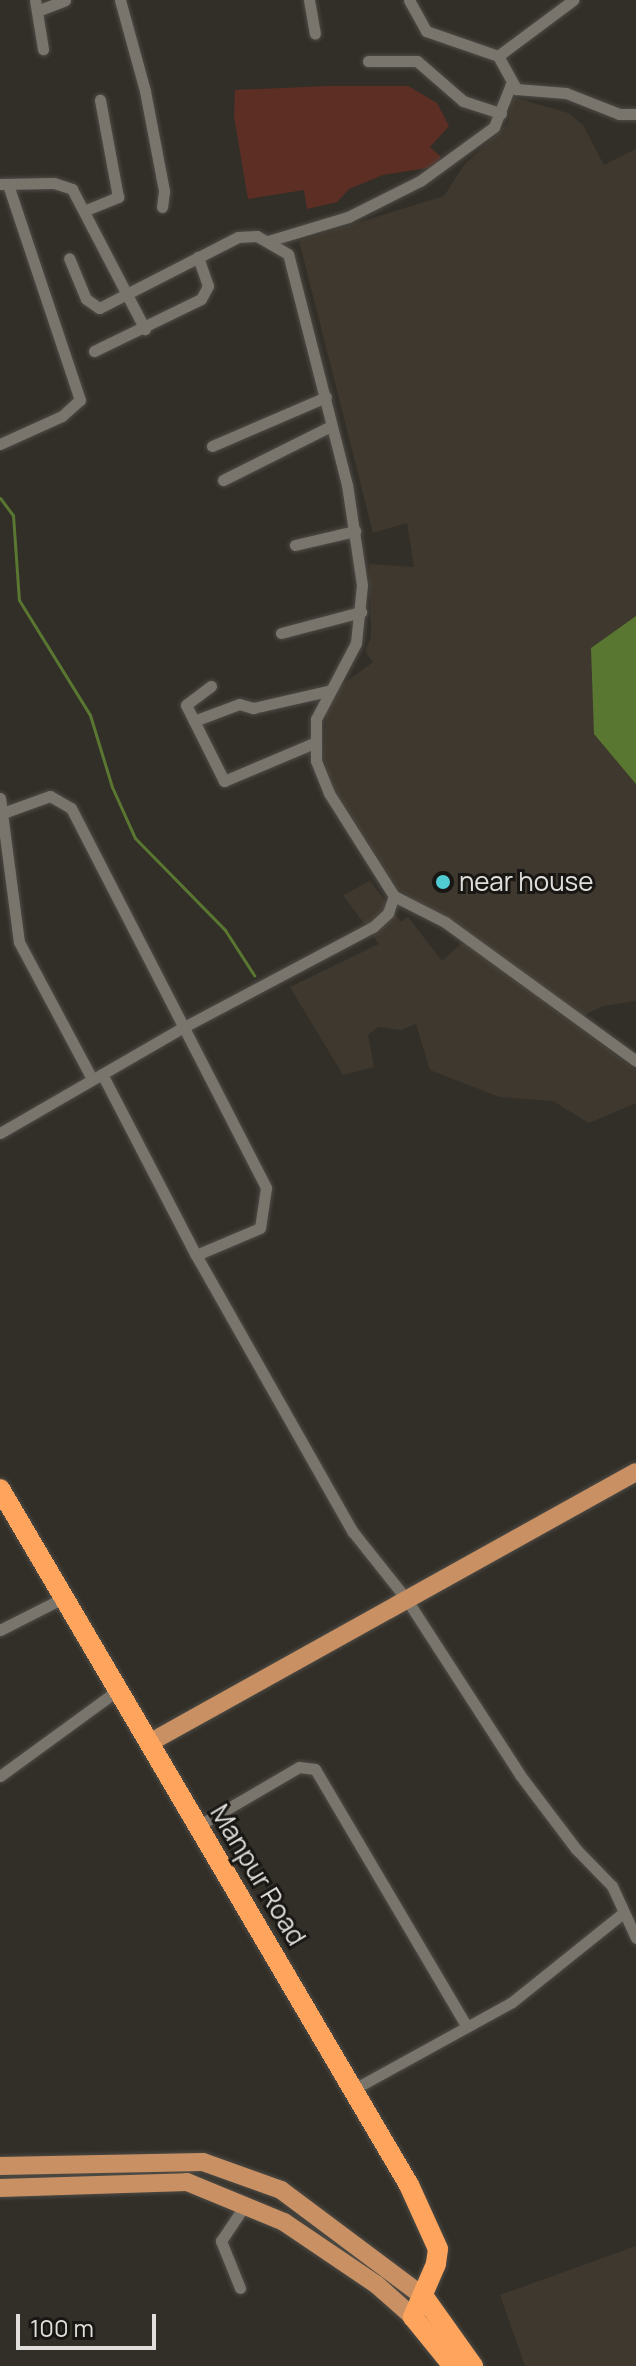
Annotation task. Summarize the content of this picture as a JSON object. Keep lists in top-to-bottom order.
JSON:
{
  "streets": {
    "highway": ["Manpur Road"]
  },
  "places": ["near house"],
  "scale_bar": "100 m"
}
